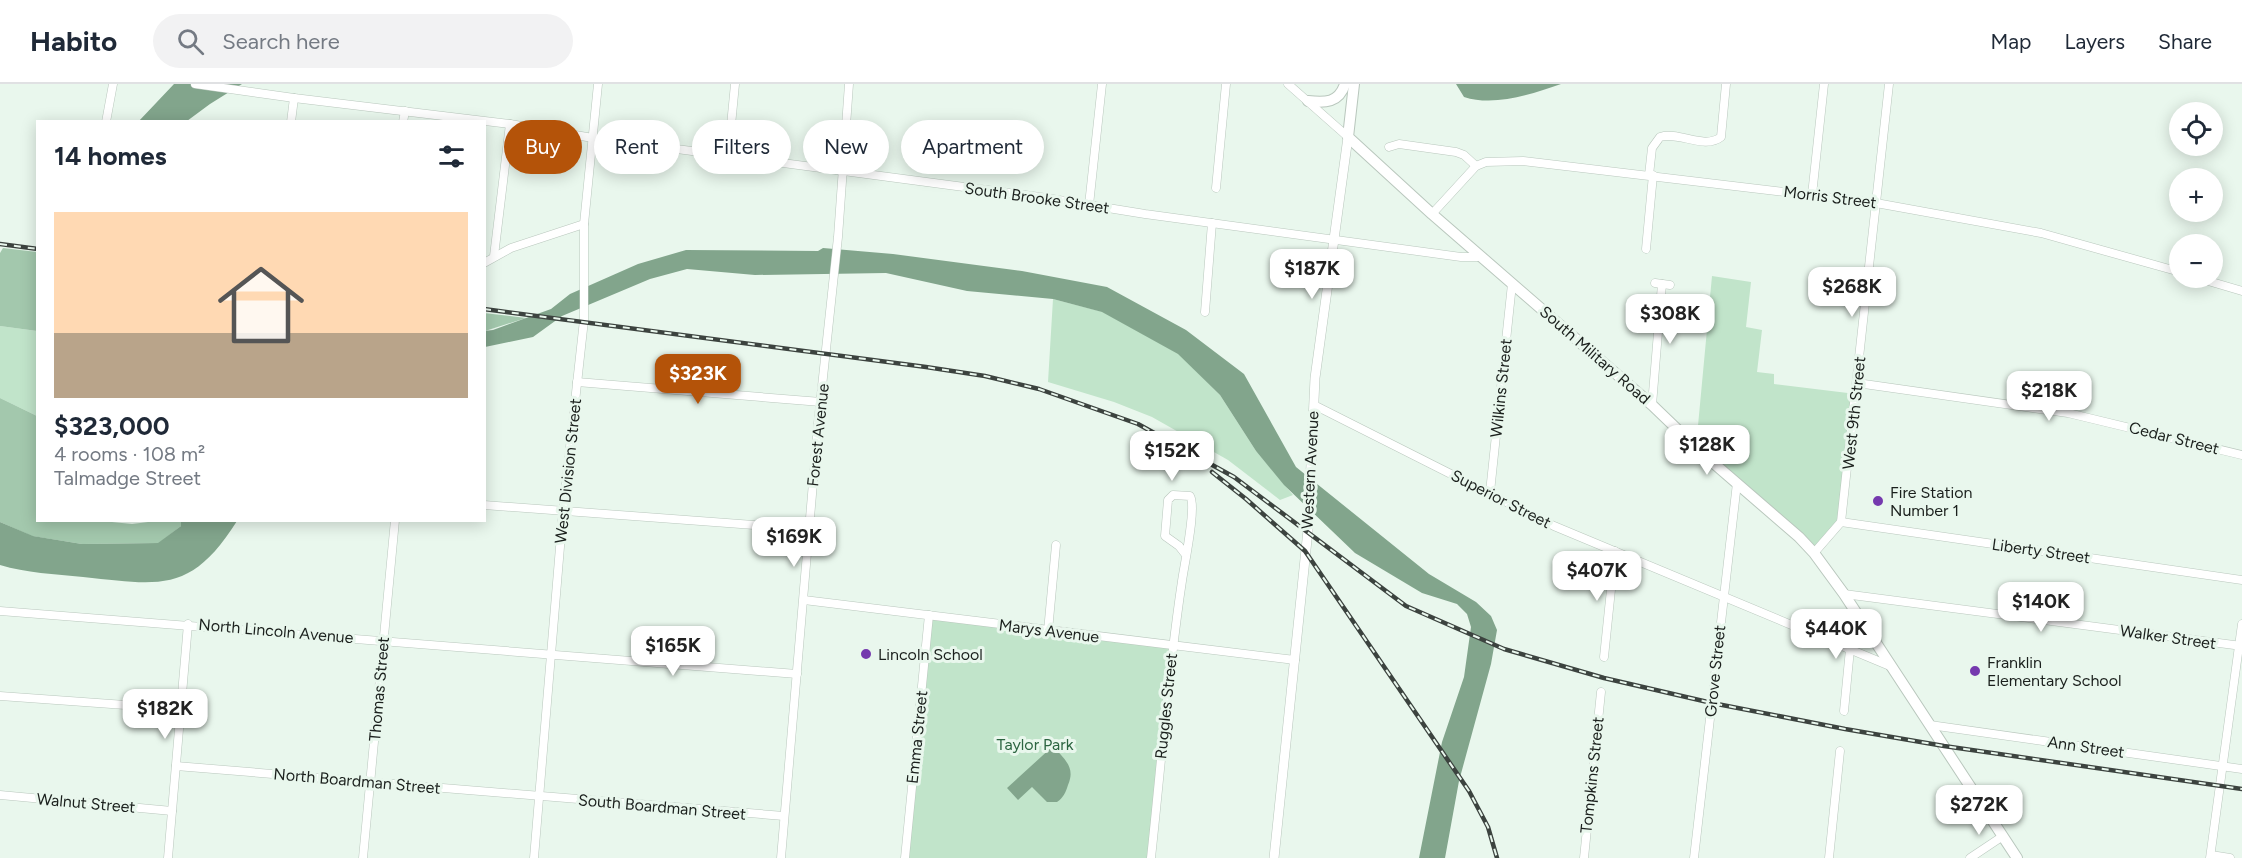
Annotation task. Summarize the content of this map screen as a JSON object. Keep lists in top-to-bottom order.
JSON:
{
  "streets": {
    "main road": ["South Military Road", "Western Avenue"],
    "street": [
      "Morris Street",
      "South Brooke Street",
      "Wilkins Street",
      "West 9th Street",
      "Forest Avenue",
      "Cedar Street",
      "West Division Street",
      "Superior Street",
      "Liberty Street",
      "North Lincoln Avenue",
      "Marys Avenue",
      "Walker Street",
      "Grove Street",
      "Thomas Street",
      "Ruggles Street",
      "Emma Street",
      "Ann Street",
      "Tompkins Street",
      "North Boardman Street",
      "Walnut Street",
      "South Boardman Street"
    ]
  },
  "crossings": [
    ["Morris Street", "West 9th Street"],
    ["South Brooke Street", "South Military Road"],
    ["South Brooke Street", "Western Avenue"],
    ["South Brooke Street", "West Division Street"],
    ["South Military Road", "Wilkins Street"],
    ["South Military Road", "Western Avenue"],
    ["South Military Road", "Superior Street"],
    ["South Military Road", "Walker Street"],
    ["South Military Road", "Grove Street"],
    ["South Military Road", "Ann Street"],
    ["Wilkins Street", "Superior Street"],
    ["West 9th Street", "Cedar Street"],
    ["West 9th Street", "Liberty Street"],
    ["Forest Avenue", "North Lincoln Avenue"],
    ["Forest Avenue", "Marys Avenue"],
    ["Forest Avenue", "South Boardman Street"],
    ["Western Avenue", "Superior Street"],
    ["Western Avenue", "Marys Avenue"],
    ["West Division Street", "North Lincoln Avenue"],
    ["West Division Street", "North Boardman Street"],
    ["West Division Street", "South Boardman Street"],
    ["Superior Street", "Grove Street"],
    ["North Lincoln Avenue", "Thomas Street"],
    ["Marys Avenue", "Ruggles Street"],
    ["Marys Avenue", "Emma Street"],
    ["Thomas Street", "North Boardman Street"],
    ["North Boardman Street", "South Boardman Street"]
  ],
  "parks": ["Taylor Park"],
  "places": ["Fire Station Number 1", "Lincoln School", "Franklin Elementary School"],
  "page": {
    "header": "Habito",
    "search": "Search here",
    "nav": ["Map", "Layers", "Share"],
    "map_buttons": ["+", "−"],
    "chip": [
      "Buy",
      "Rent",
      "Filters",
      "New",
      "Apartment"
    ],
    "heading": "14 homes",
    "list": [
      {
        "name": "$323,000",
        "note": "4 rooms · 108 m² · Talmadge Street"
      }
    ],
    "price": [
      "$187K",
      "$268K",
      "$308K",
      "$323K",
      "$218K",
      "$128K",
      "$152K",
      "$169K",
      "$407K",
      "$140K",
      "$440K",
      "$165K",
      "$182K",
      "$272K"
    ]
  }
}
